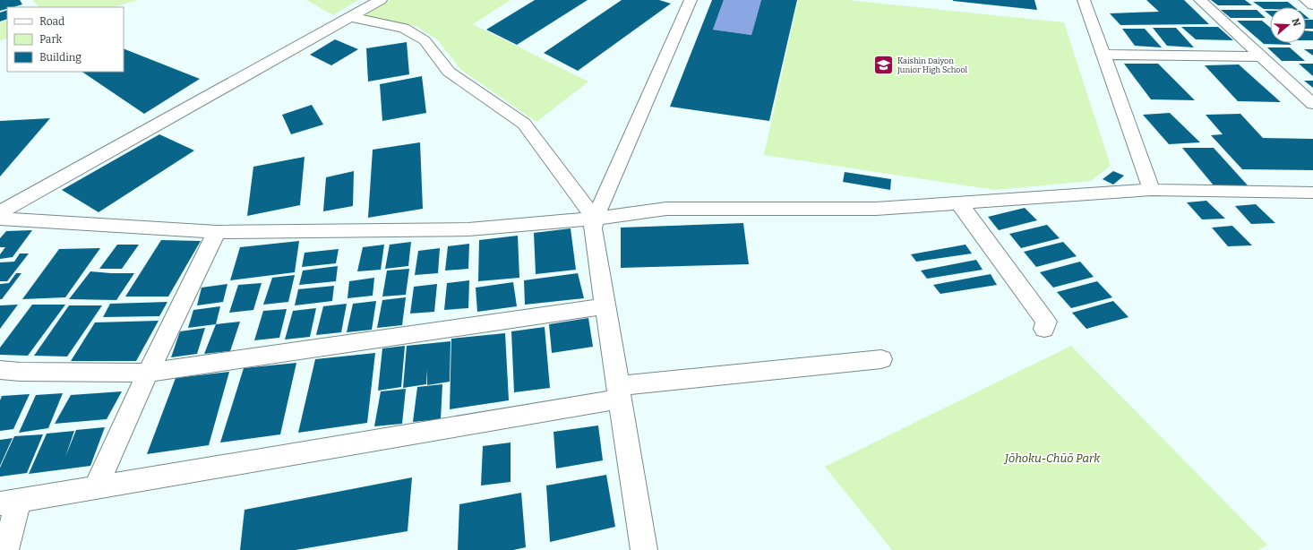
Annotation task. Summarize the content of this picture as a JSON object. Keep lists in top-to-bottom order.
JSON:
{
  "parks": ["Jōhoku-Chūō Park"],
  "places": {
    "school or university": ["Kaishin Daiyon Junior High School"]
  },
  "legend": ["Road", "Park", "Building"],
  "north": "right"
}
